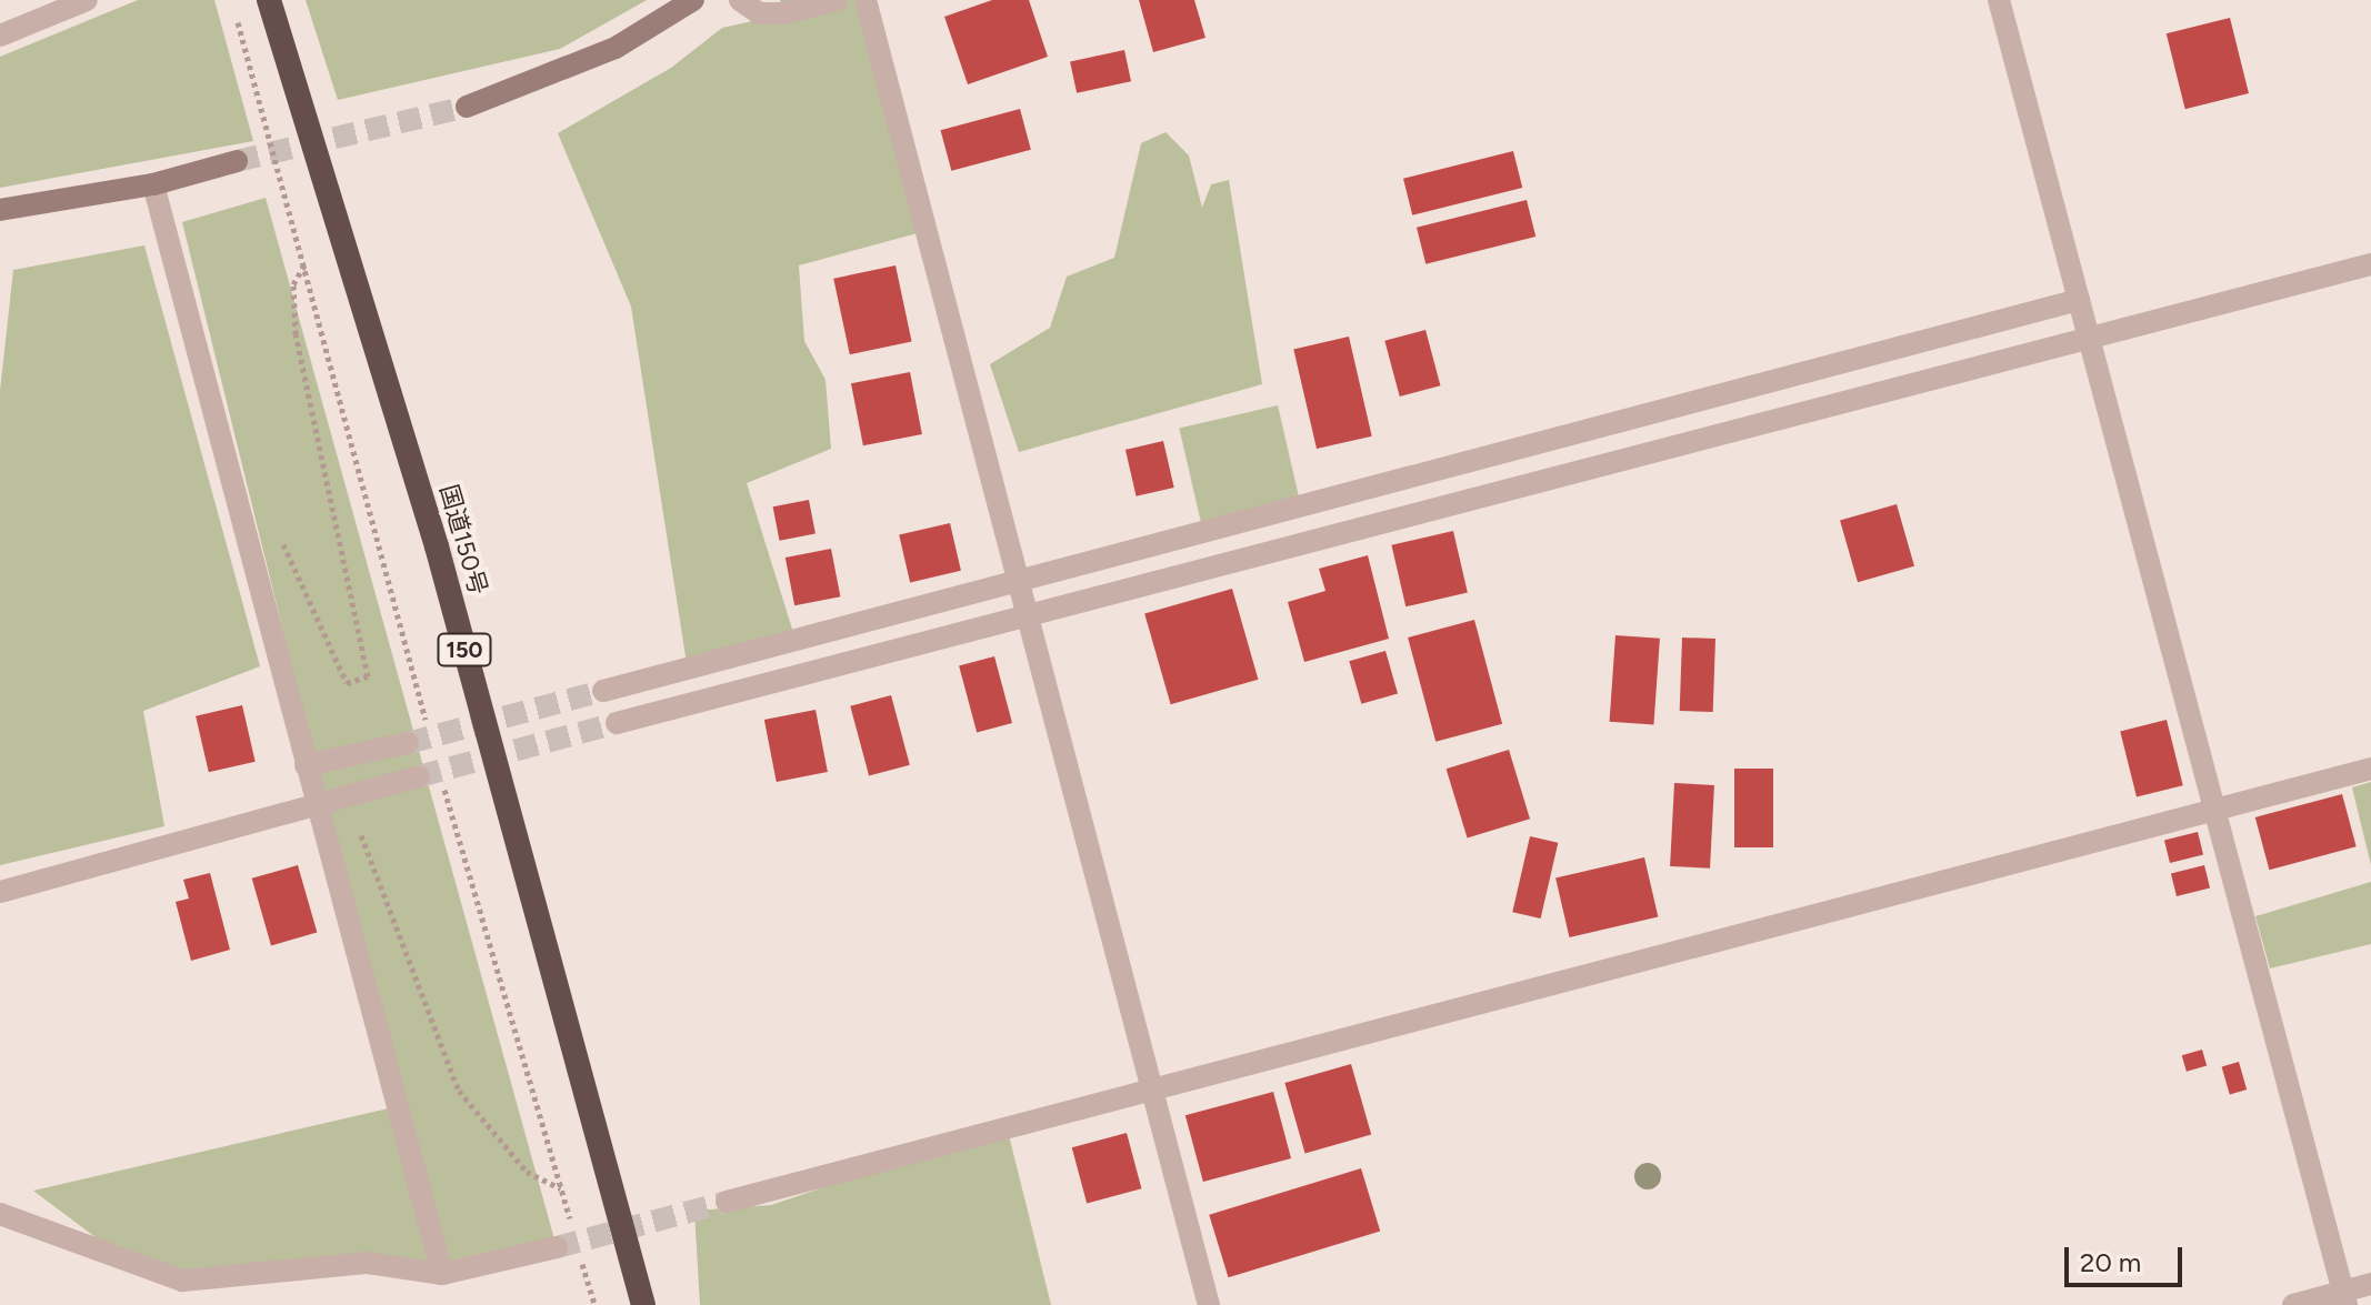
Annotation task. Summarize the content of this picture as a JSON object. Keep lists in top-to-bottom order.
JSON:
{
  "streets": {
    "highway": ["国道150号", "150"]
  },
  "scale_bar": "20 m"
}
